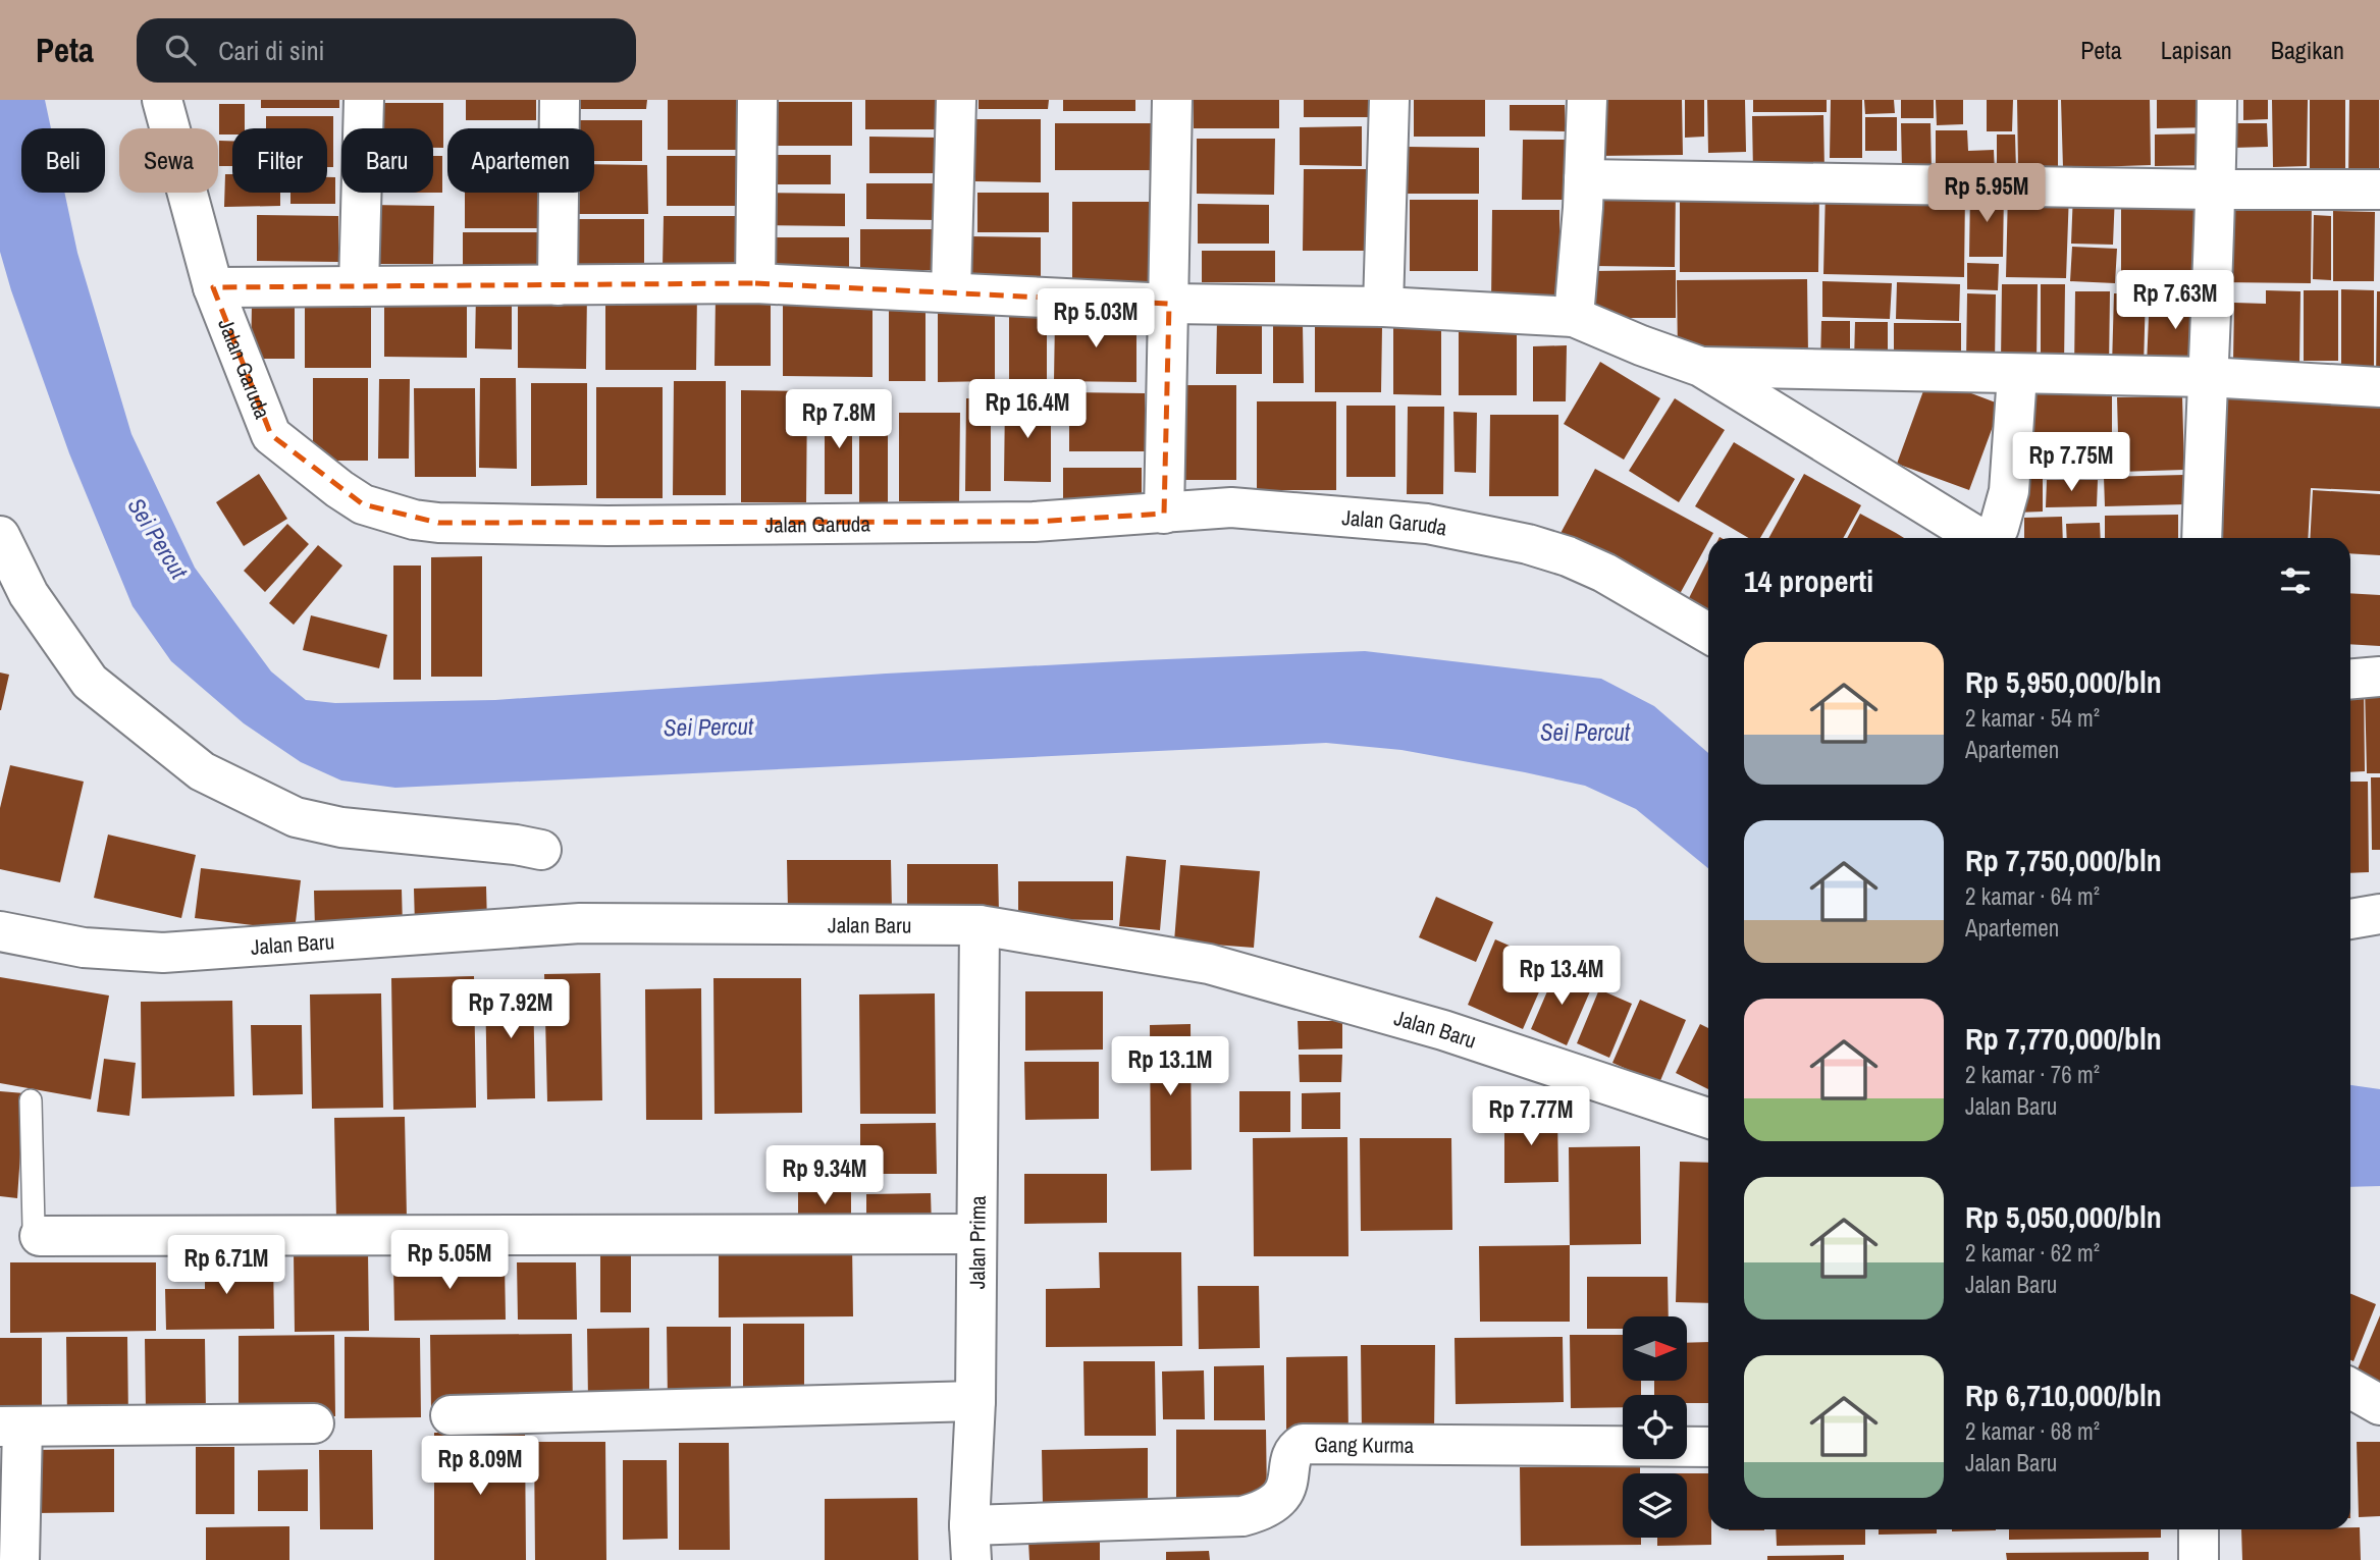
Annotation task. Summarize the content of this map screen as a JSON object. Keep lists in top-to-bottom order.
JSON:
{
  "streets": {
    "street": [
      "Jalan Garuda",
      "Jalan Baru",
      "Jalan Prima",
      "Gang Kurma"
    ]
  },
  "crossings": [
    ["Jalan Baru", "Jalan Prima"],
    ["Jalan Prima", "Gang Kurma"]
  ],
  "water": ["Sei Percut"],
  "north": "right",
  "page": {
    "header": "Peta",
    "search": "Cari di sini",
    "nav": ["Peta", "Lapisan", "Bagikan"],
    "chip": [
      "Beli",
      "Sewa",
      "Filter",
      "Baru",
      "Apartemen"
    ],
    "price": [
      "Rp 5.95M",
      "Rp 7.63M",
      "Rp 5.03M",
      "Rp 16.4M",
      "Rp 7.8M",
      "Rp 7.75M",
      "Rp 13.4M",
      "Rp 7.92M",
      "Rp 13.1M",
      "Rp 7.77M",
      "Rp 9.34M",
      "Rp 5.05M",
      "Rp 6.71M",
      "Rp 8.09M"
    ],
    "heading": "14 properti",
    "list": [
      {
        "name": "Rp 5,950,000/bln",
        "note": "2 kamar · 54 m² · Apartemen"
      },
      {
        "name": "Rp 7,750,000/bln",
        "note": "2 kamar · 64 m² · Apartemen"
      },
      {
        "name": "Rp 7,770,000/bln",
        "note": "2 kamar · 76 m² · Jalan Baru"
      },
      {
        "name": "Rp 5,050,000/bln",
        "note": "2 kamar · 62 m² · Jalan Baru"
      },
      {
        "name": "Rp 6,710,000/bln",
        "note": "2 kamar · 68 m² · Jalan Baru"
      }
    ]
  }
}
